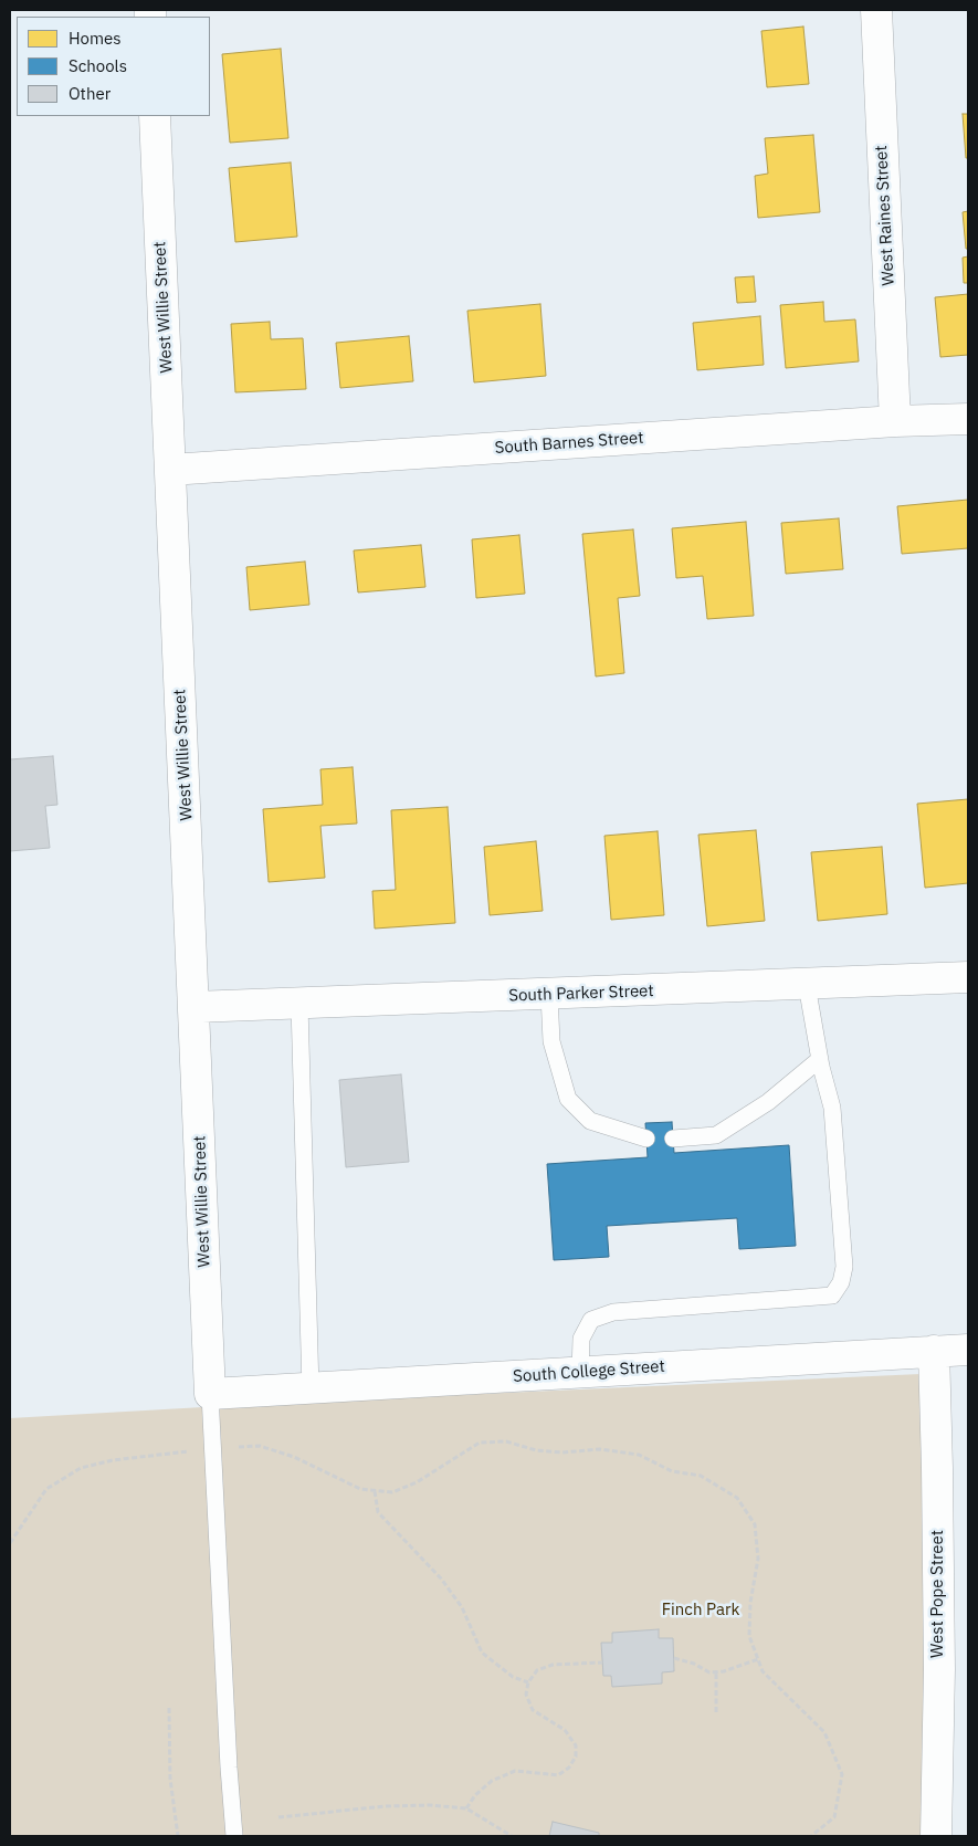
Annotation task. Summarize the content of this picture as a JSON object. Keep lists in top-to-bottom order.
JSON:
{
  "streets": {
    "street": [
      "West Raines Street",
      "West Willie Street",
      "South Barnes Street",
      "South Parker Street",
      "South College Street",
      "West Pope Street"
    ]
  },
  "crossings": [
    ["West Raines Street", "South Barnes Street"],
    ["West Willie Street", "South Barnes Street"],
    ["West Willie Street", "South Parker Street"],
    ["West Willie Street", "South College Street"],
    ["South College Street", "West Pope Street"]
  ],
  "parks": ["Finch Park"],
  "legend": ["Homes", "Schools", "Other"]
}
